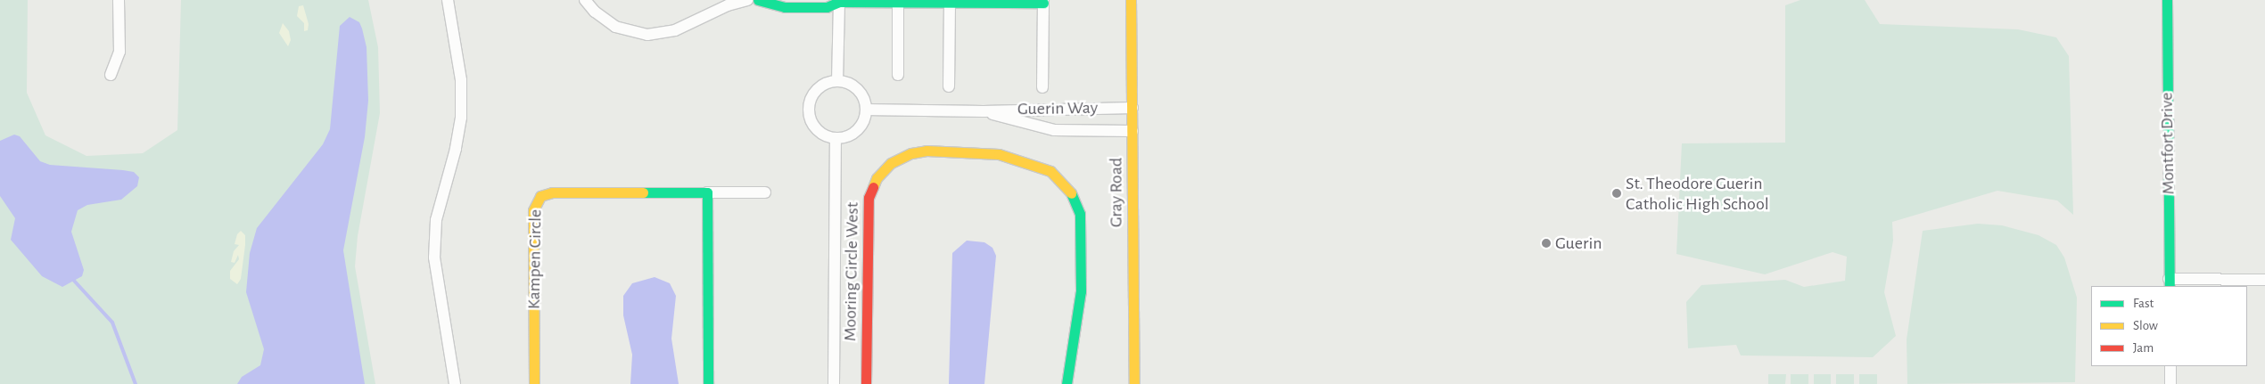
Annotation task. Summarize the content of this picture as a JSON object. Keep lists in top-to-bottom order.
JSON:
{
  "streets": {
    "street": [
      "Guerin Way",
      "Montfort Drive",
      "Gray Road",
      "Kampen Circle",
      "Mooring Circle West"
    ]
  },
  "crossings": [
    ["Guerin Way", "Gray Road"]
  ],
  "places": ["St. Theodore Guerin Catholic High School", "Guerin"],
  "legend": ["Fast", "Slow", "Jam"]
}
